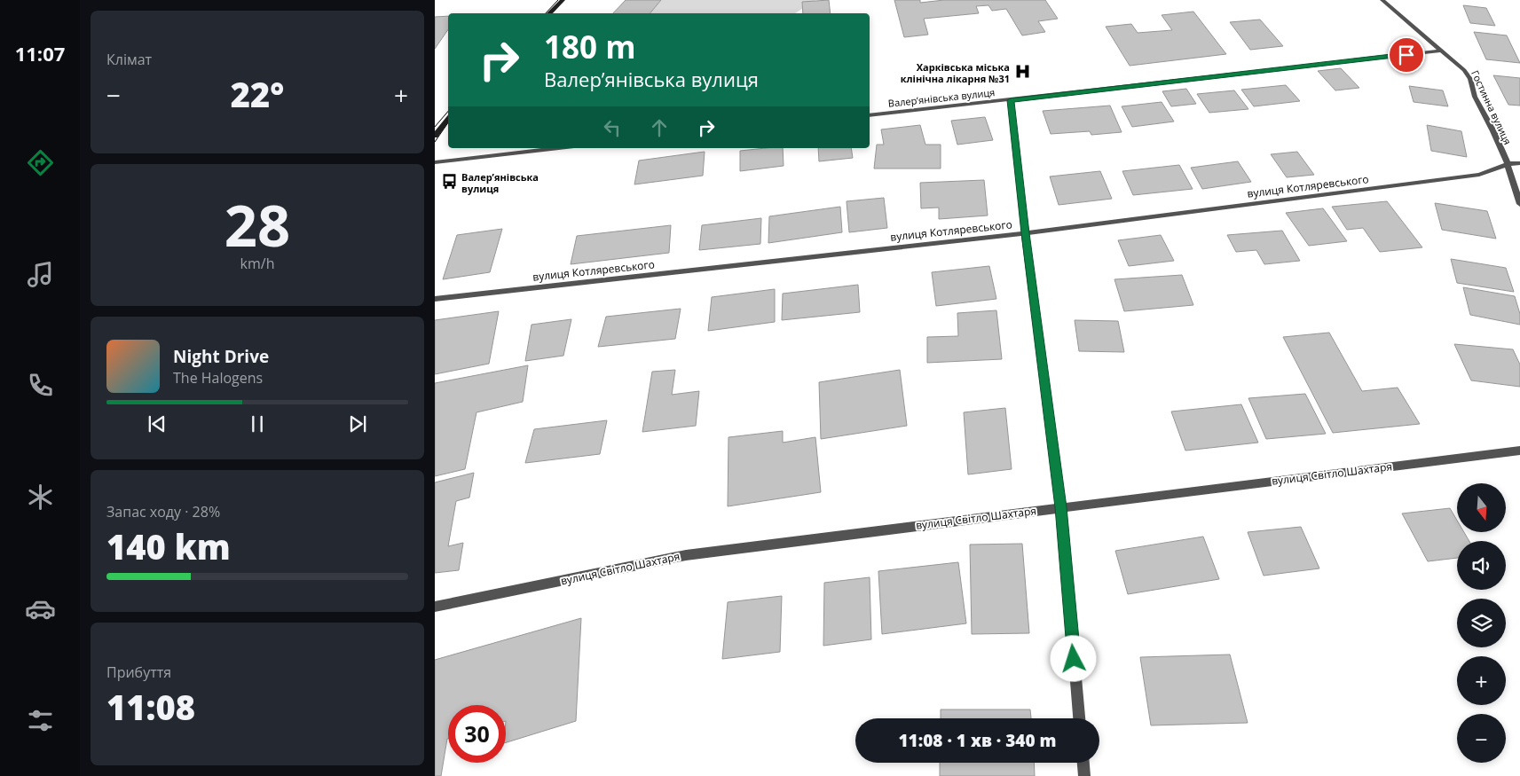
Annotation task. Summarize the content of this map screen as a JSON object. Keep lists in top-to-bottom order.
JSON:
{
  "streets": {
    "street": [
      "Валер’янівська вулиця",
      "Гостинна вулиця",
      "вулиця Котляревського",
      "вулиця Світло Шахтаря"
    ]
  },
  "crossings": [
    ["Валер’янівська вулиця", "Гостинна вулиця"],
    ["Гостинна вулиця", "вулиця Котляревського"]
  ],
  "places": {
    "hospital": ["Харківська міська клінічна лікарня №31"],
    "bus stop": ["Валер’янівська вулиця"]
  },
  "north": "bottom",
  "page": {
    "tabs": "11:07",
    "tile": [
      "Клімат",
      ["28", "km/h"],
      ["Запас ходу · 28%", "140 km"],
      ["Прибуття", "11:08"]
    ],
    "turn": ["180 m", "Валер’янівська вулиця"],
    "heat": ["−", "22°", "+"],
    "song": ["Night Drive", "The Halogens"],
    "map_buttons": ["+", "−"],
    "limit": "30",
    "trip": "11:08 · 1 хв · 340 m"
  }
}
